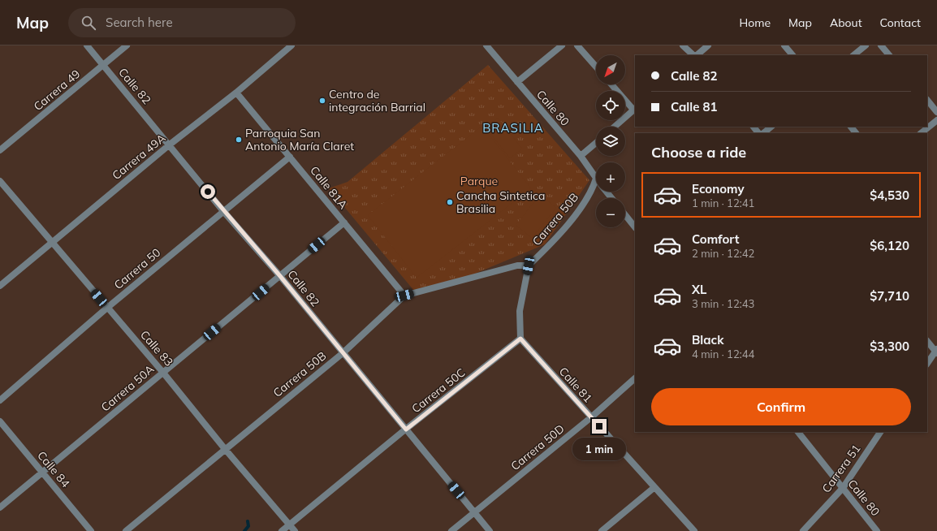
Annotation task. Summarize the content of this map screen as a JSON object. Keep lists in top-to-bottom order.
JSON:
{
  "streets": {
    "street": [
      "Calle 82",
      "Carrera 49",
      "Calle 80",
      "Carrera 49A",
      "Calle 81A",
      "Carrera 50B",
      "Carrera 50",
      "Calle 83",
      "Calle 81",
      "Carrera 50A",
      "Carrera 50C",
      "Carrera 50D",
      "Carrera 51",
      "Calle 84"
    ]
  },
  "crossings": [
    ["Calle 82", "Carrera 49"],
    ["Calle 82", "Carrera 49A"],
    ["Calle 82", "Carrera 50B"],
    ["Calle 82", "Carrera 50"],
    ["Calle 82", "Carrera 50A"],
    ["Calle 82", "Carrera 50C"],
    ["Calle 82", "Carrera 50D"],
    ["Calle 80", "Carrera 50B"],
    ["Calle 80", "Carrera 51"],
    ["Carrera 49A", "Calle 81A"],
    ["Carrera 49A", "Calle 83"],
    ["Calle 81A", "Carrera 50B"],
    ["Calle 81A", "Carrera 50"],
    ["Calle 81A", "Carrera 50A"],
    ["Carrera 50B", "Calle 83"],
    ["Carrera 50", "Calle 83"],
    ["Calle 83", "Carrera 50A"],
    ["Calle 83", "Carrera 50C"],
    ["Calle 81", "Carrera 50C"],
    ["Calle 81", "Carrera 50D"],
    ["Carrera 50A", "Calle 84"]
  ],
  "districts": ["BRASILIA"],
  "parks": ["Parque"],
  "places": ["Centro de integración Barrial", "Parroquia San Antonio María Claret", "Cancha Sintetica Brasilia"],
  "north": "bottom left",
  "page": {
    "header": "Map",
    "search": "Search here",
    "nav": [
      "Home",
      "Map",
      "About",
      "Contact"
    ],
    "map_buttons": ["+", "−"],
    "banner": ["Calle 82", "Calle 81"],
    "heading": "Choose a ride",
    "list": [
      {
        "name": "Economy",
        "note": "1 min · 12:41",
        "value": "$4,530"
      },
      {
        "name": "Comfort",
        "note": "2 min · 12:42",
        "value": "$6,120"
      },
      {
        "name": "XL",
        "note": "3 min · 12:43",
        "value": "$7,710"
      },
      {
        "name": "Black",
        "note": "4 min · 12:44",
        "value": "$3,300"
      }
    ],
    "buttons": "Confirm",
    "bubble": "1 min"
  }
}
